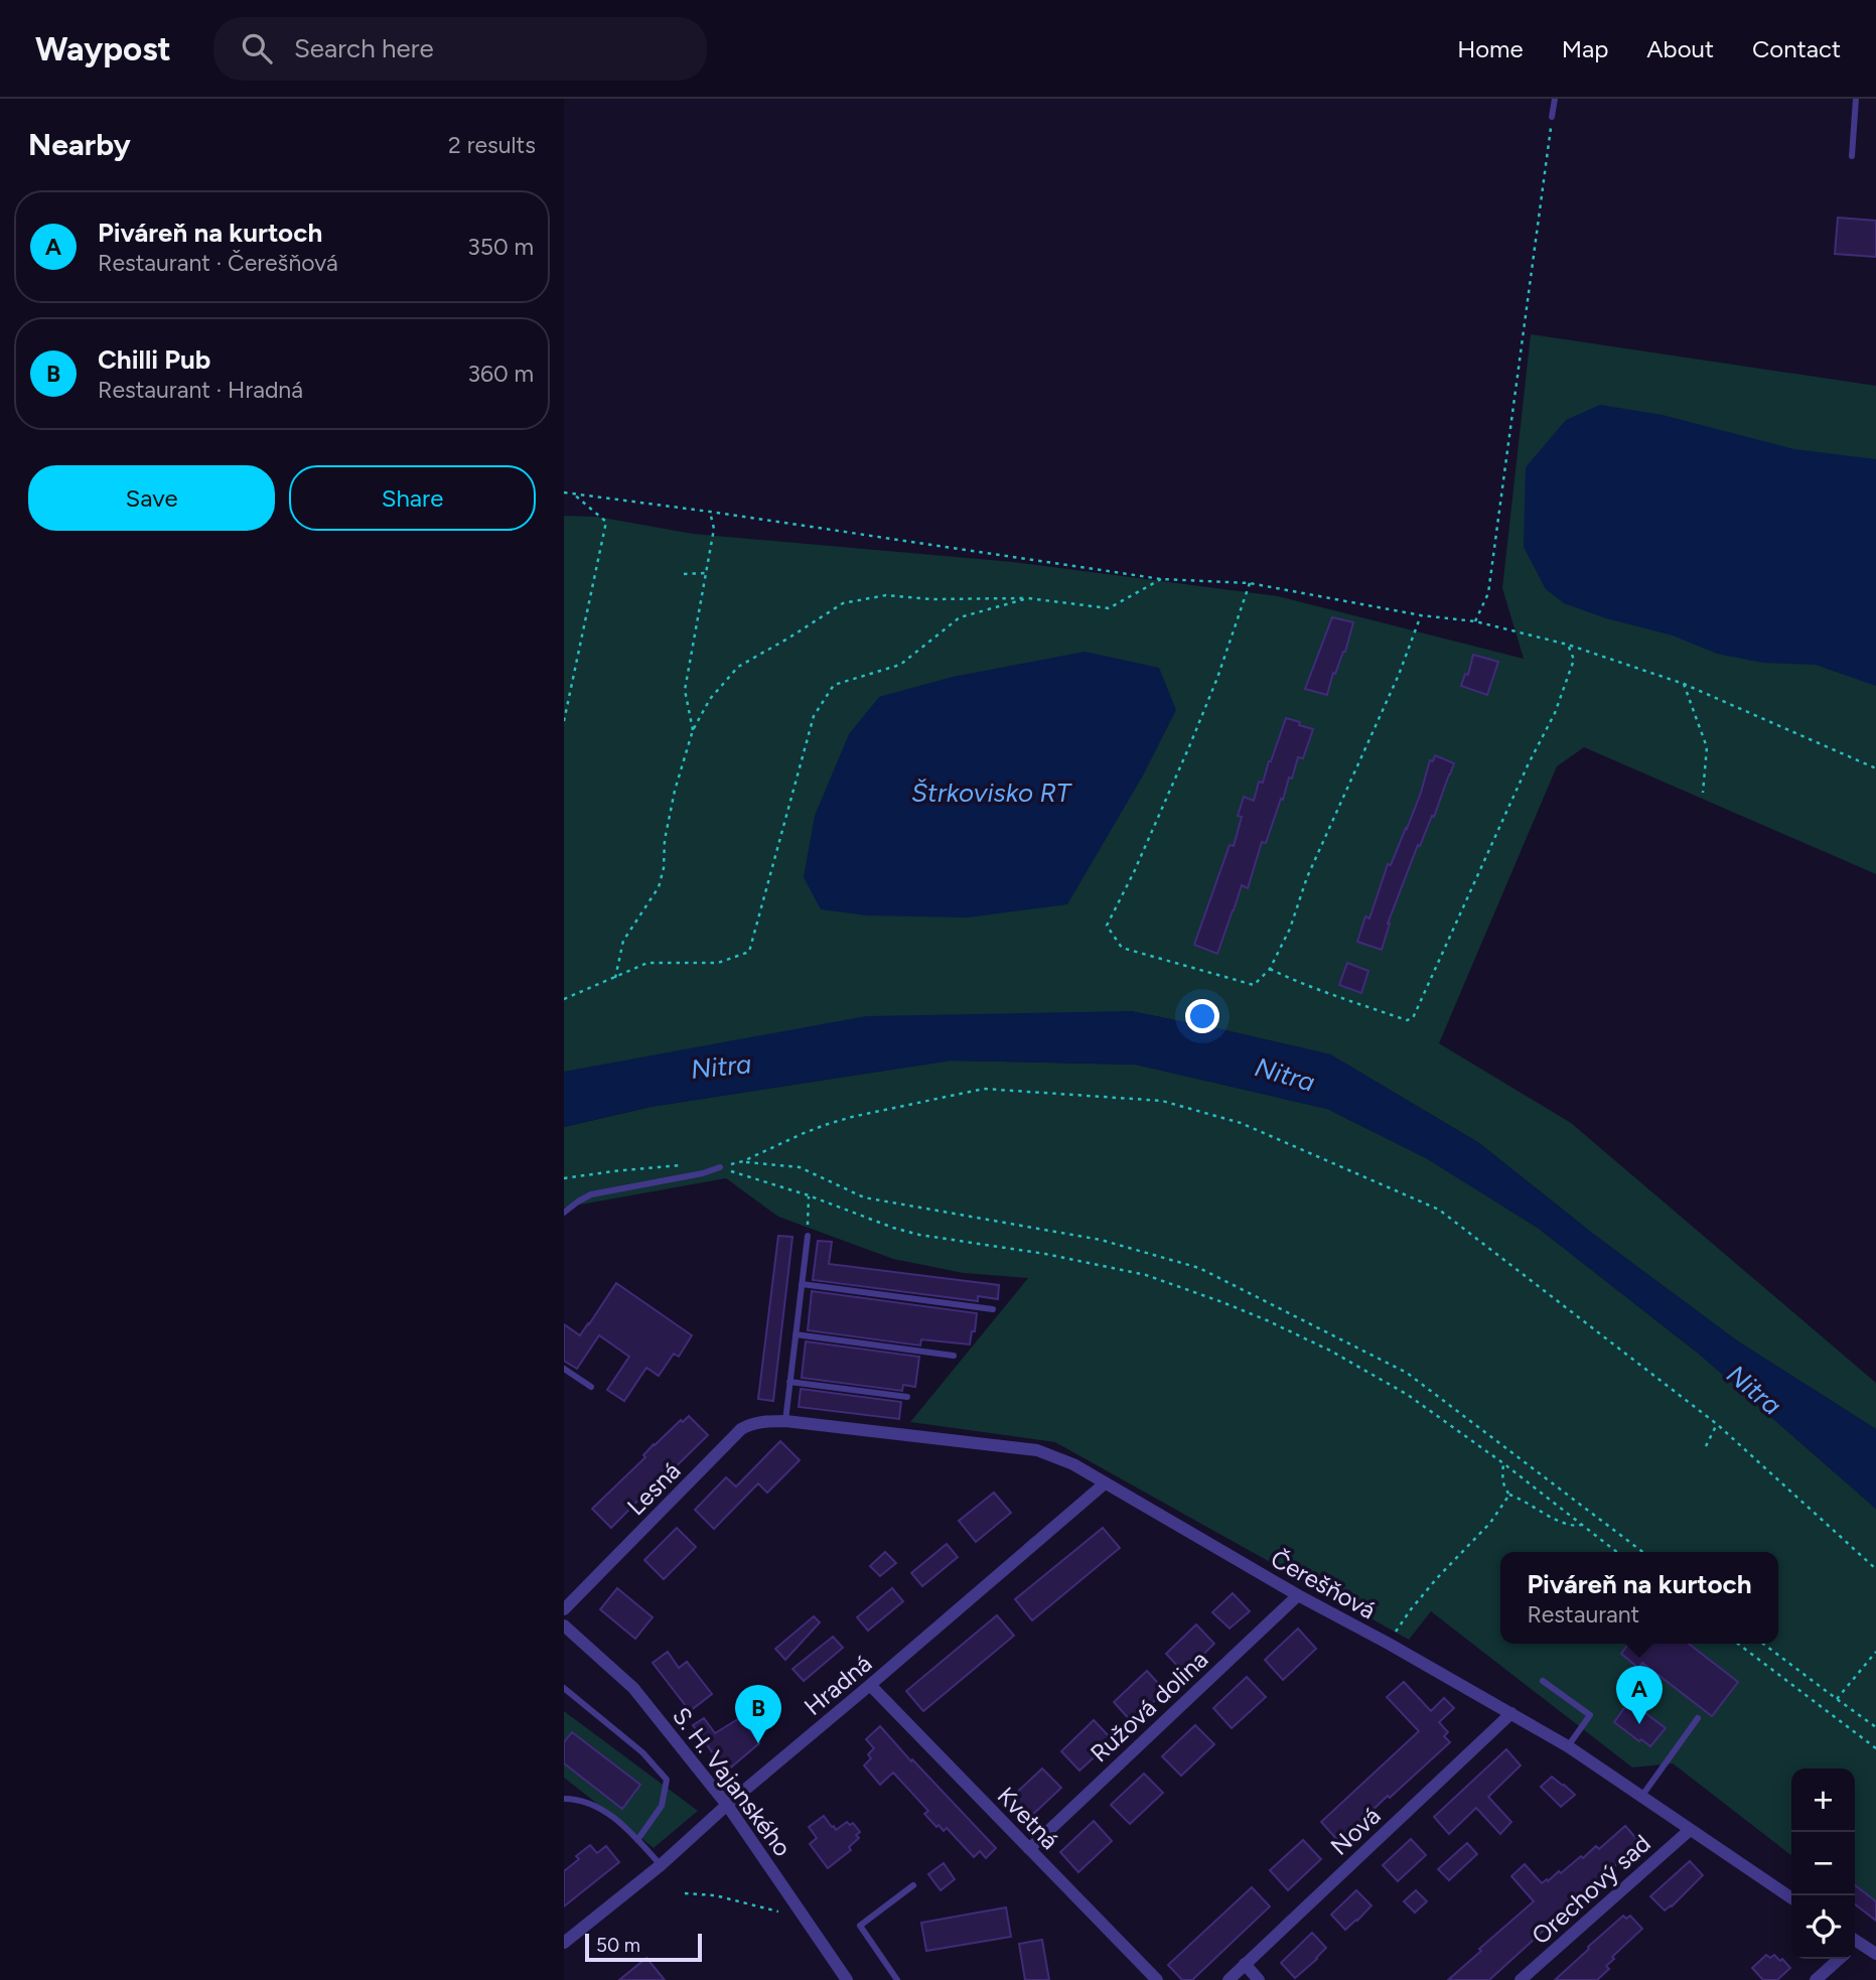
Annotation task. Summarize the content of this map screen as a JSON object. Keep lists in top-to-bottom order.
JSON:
{
  "streets": {
    "street": [
      "Lesná",
      "Čerešňová",
      "Hradná",
      "Ružová dolina",
      "S. H. Vajanského",
      "Kvetná",
      "Nová",
      "Orechový sad"
    ]
  },
  "crossings": [
    ["Lesná", "Čerešňová"],
    ["Čerešňová", "Hradná"],
    ["Čerešňová", "Ružová dolina"],
    ["Čerešňová", "Nová"],
    ["Čerešňová", "Orechový sad"],
    ["Hradná", "S. H. Vajanského"],
    ["Hradná", "Kvetná"],
    ["Ružová dolina", "Kvetná"]
  ],
  "water": ["Štrkovisko RT", "Nitra"],
  "scale_bar": "50 m",
  "page": {
    "header": "Waypost",
    "search": "Search here",
    "nav": [
      "Home",
      "Map",
      "About",
      "Contact"
    ],
    "heading": ["Nearby", "2 results"],
    "list": [
      {
        "mark": "A",
        "name": "Piváreň na kurtoch",
        "note": "Restaurant · Čerešňová",
        "value": "350 m"
      },
      {
        "mark": "B",
        "name": "Chilli Pub",
        "note": "Restaurant · Hradná",
        "value": "360 m"
      }
    ],
    "buttons": ["Save", "Share"],
    "popup": ["Piváreň na kurtoch", "Restaurant"],
    "pins": ["A", "B"],
    "map_buttons": ["+", "−"],
    "scale": "50 m"
  }
}
